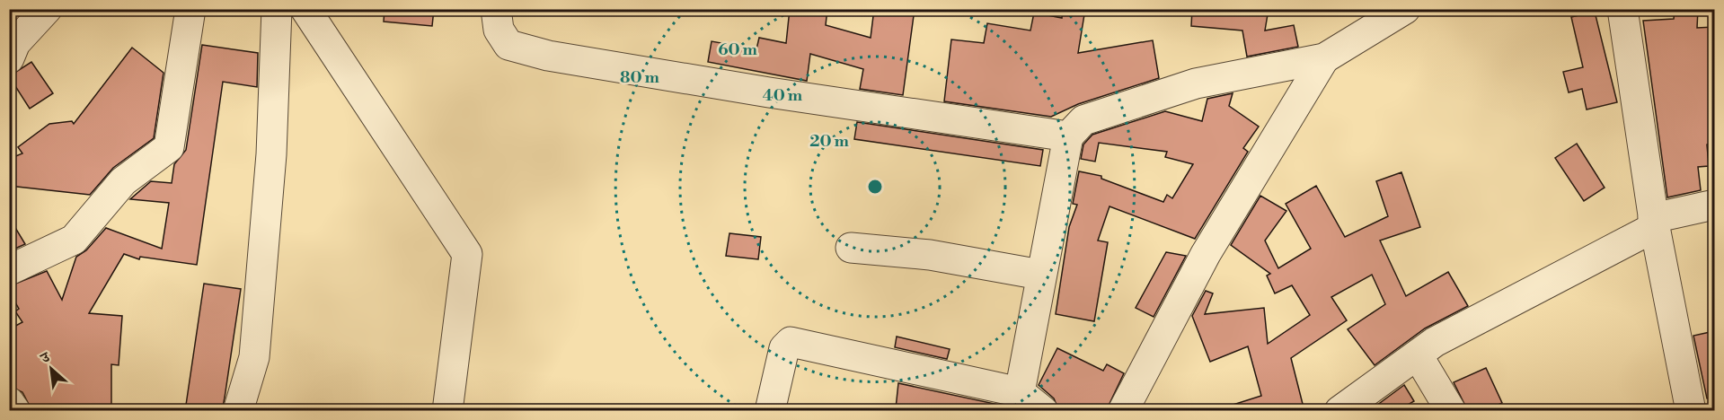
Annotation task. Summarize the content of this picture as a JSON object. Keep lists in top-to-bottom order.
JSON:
{
  "north": "top left",
  "rings": [
    "60 m",
    "80 m",
    "40 m",
    "20 m"
  ]
}
